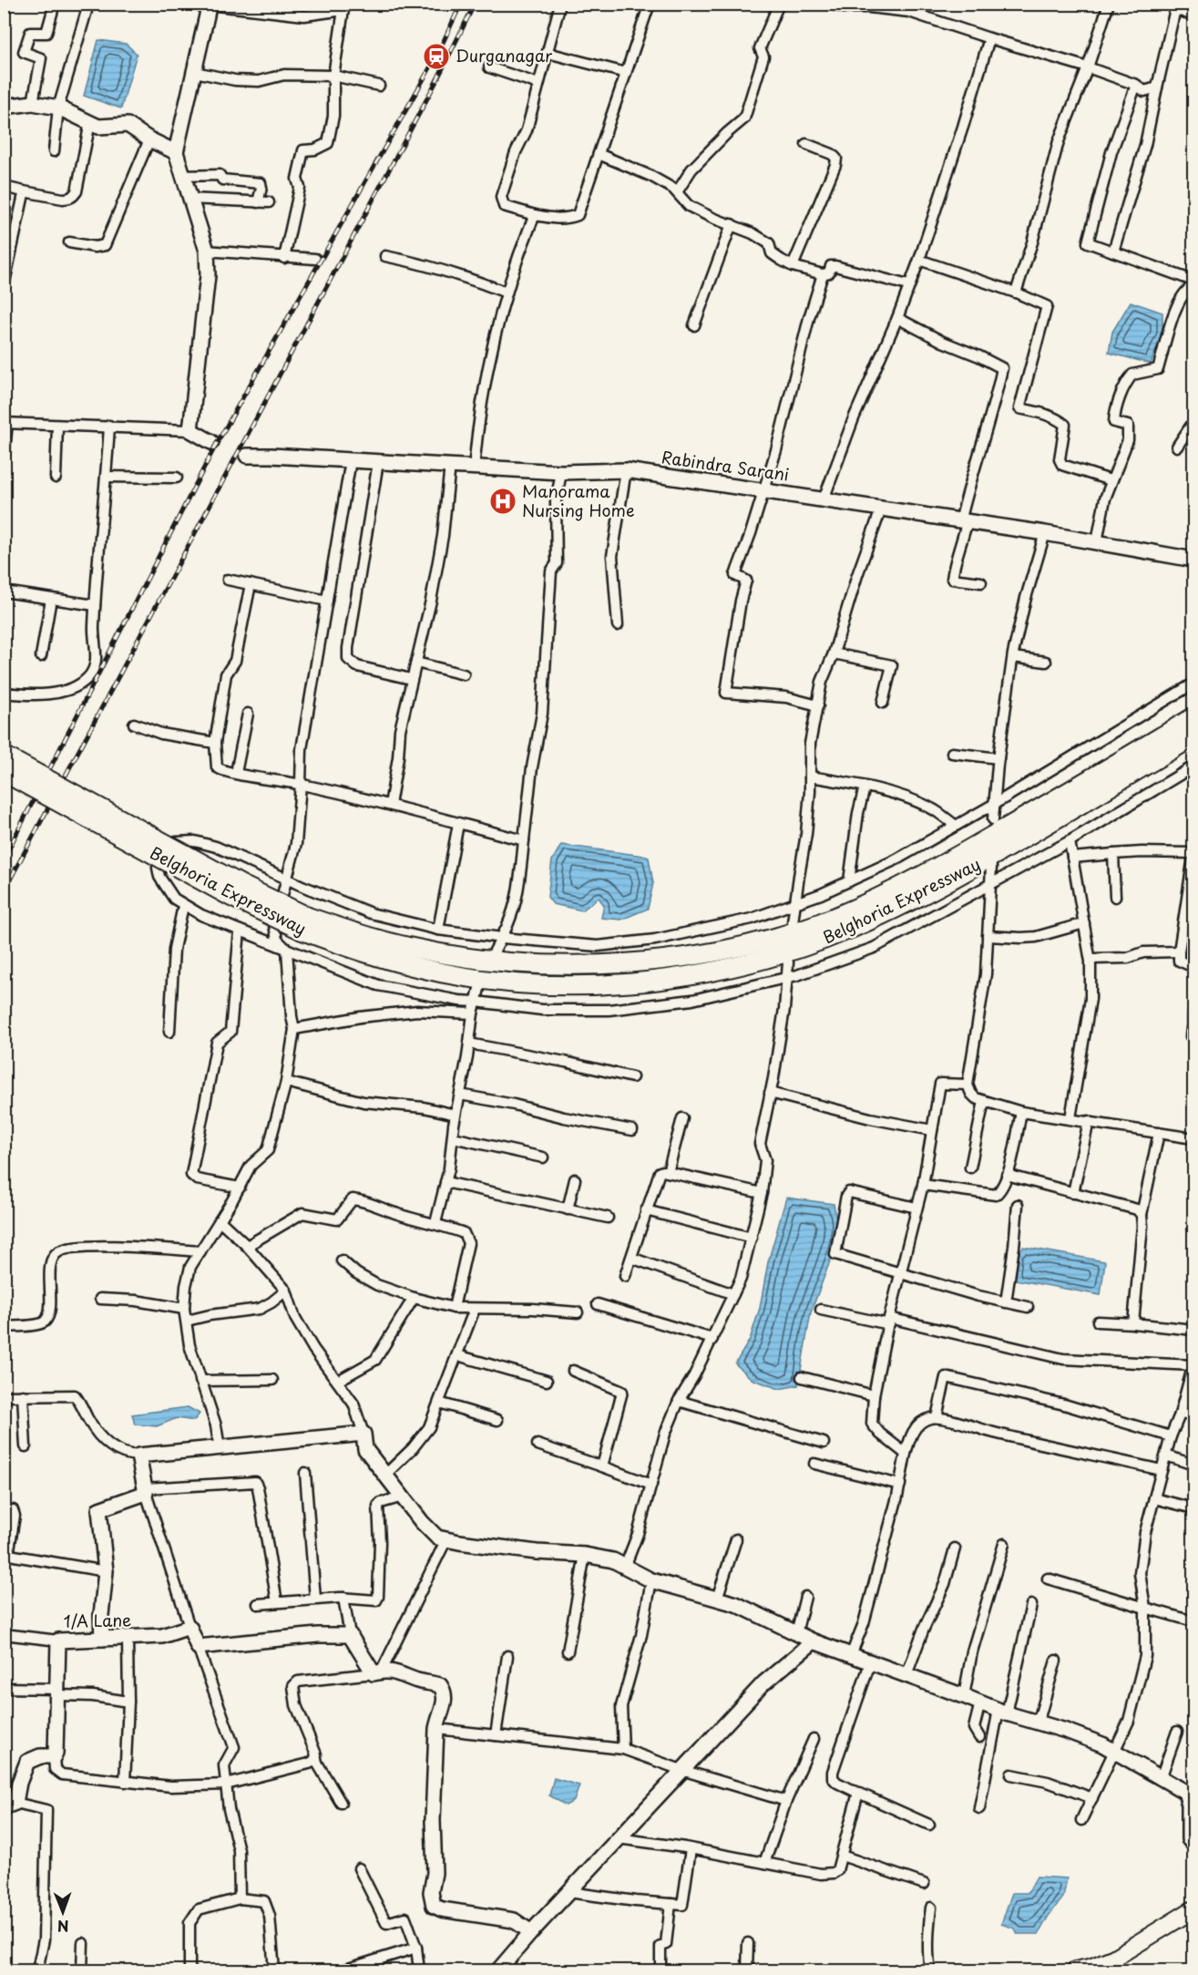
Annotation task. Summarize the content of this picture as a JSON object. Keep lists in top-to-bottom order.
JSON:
{
  "streets": {
    "highway": ["Belghoria Expressway"],
    "street": ["Rabindra Sarani", "1/A Lane"]
  },
  "places": {
    "station": ["Durganagar"],
    "hospital": ["Manorama Nursing Home"]
  },
  "north": "bottom"
}
